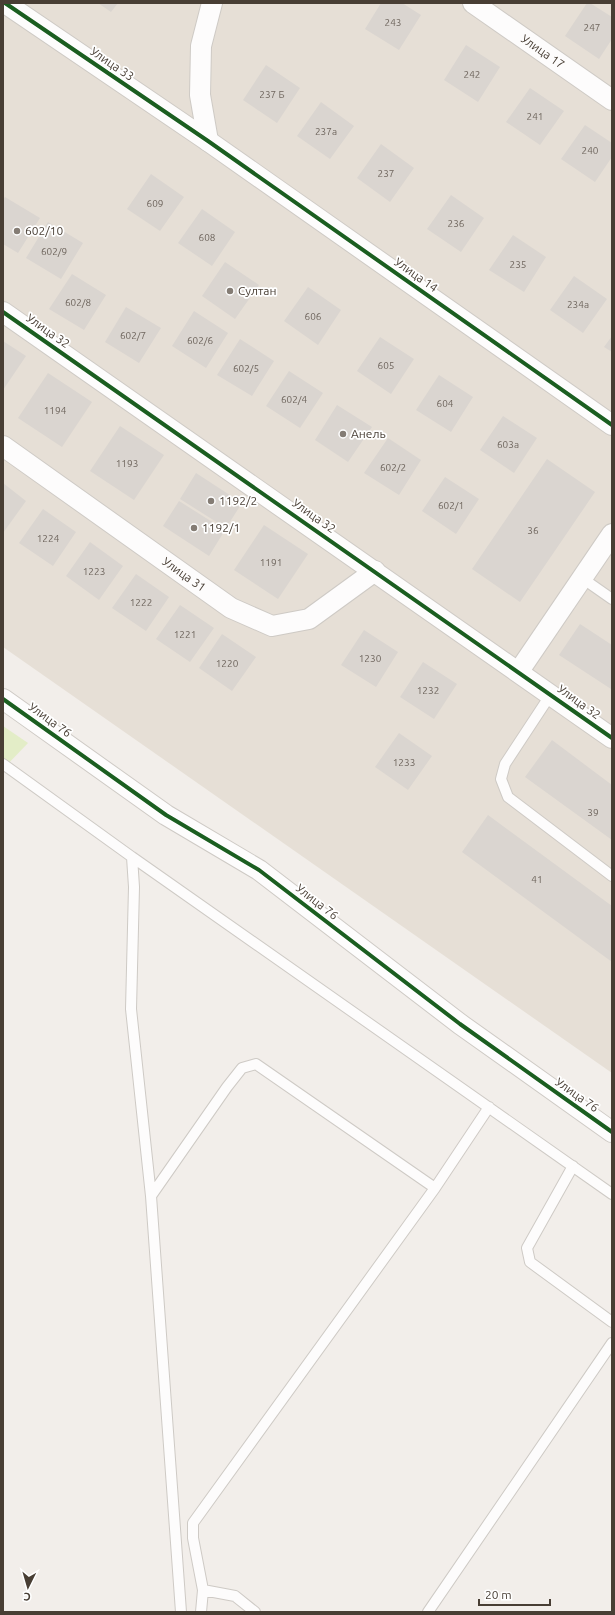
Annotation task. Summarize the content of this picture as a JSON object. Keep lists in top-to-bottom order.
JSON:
{
  "streets": {
    "street": [
      "Улица 17",
      "Улица 33",
      "Улица 14",
      "Улица 32",
      "Улица 31",
      "Улица 76"
    ]
  },
  "crossings": [
    ["Улица 33", "Улица 14"],
    ["Улица 32", "Улица 31"]
  ],
  "places": [
    "602/10",
    "Султан",
    "Анель",
    "1192/2",
    "1192/1"
  ],
  "house_numbers": [
    "243",
    "247",
    "242",
    "237 Б",
    "241",
    "237а",
    "240",
    "237",
    "609",
    "236",
    "608",
    "602/9",
    "235",
    "602/8",
    "234а",
    "606",
    "602/7",
    "602/6",
    "605",
    "602/5",
    "602/4",
    "604",
    "1194",
    "603а",
    "1193",
    "602/2",
    "602/1",
    "36",
    "1224",
    "1191",
    "1223",
    "1222",
    "1221",
    "1230",
    "1220",
    "1232",
    "1233",
    "39",
    "41"
  ],
  "scale_bar": "20 m",
  "north": "bottom"
}
